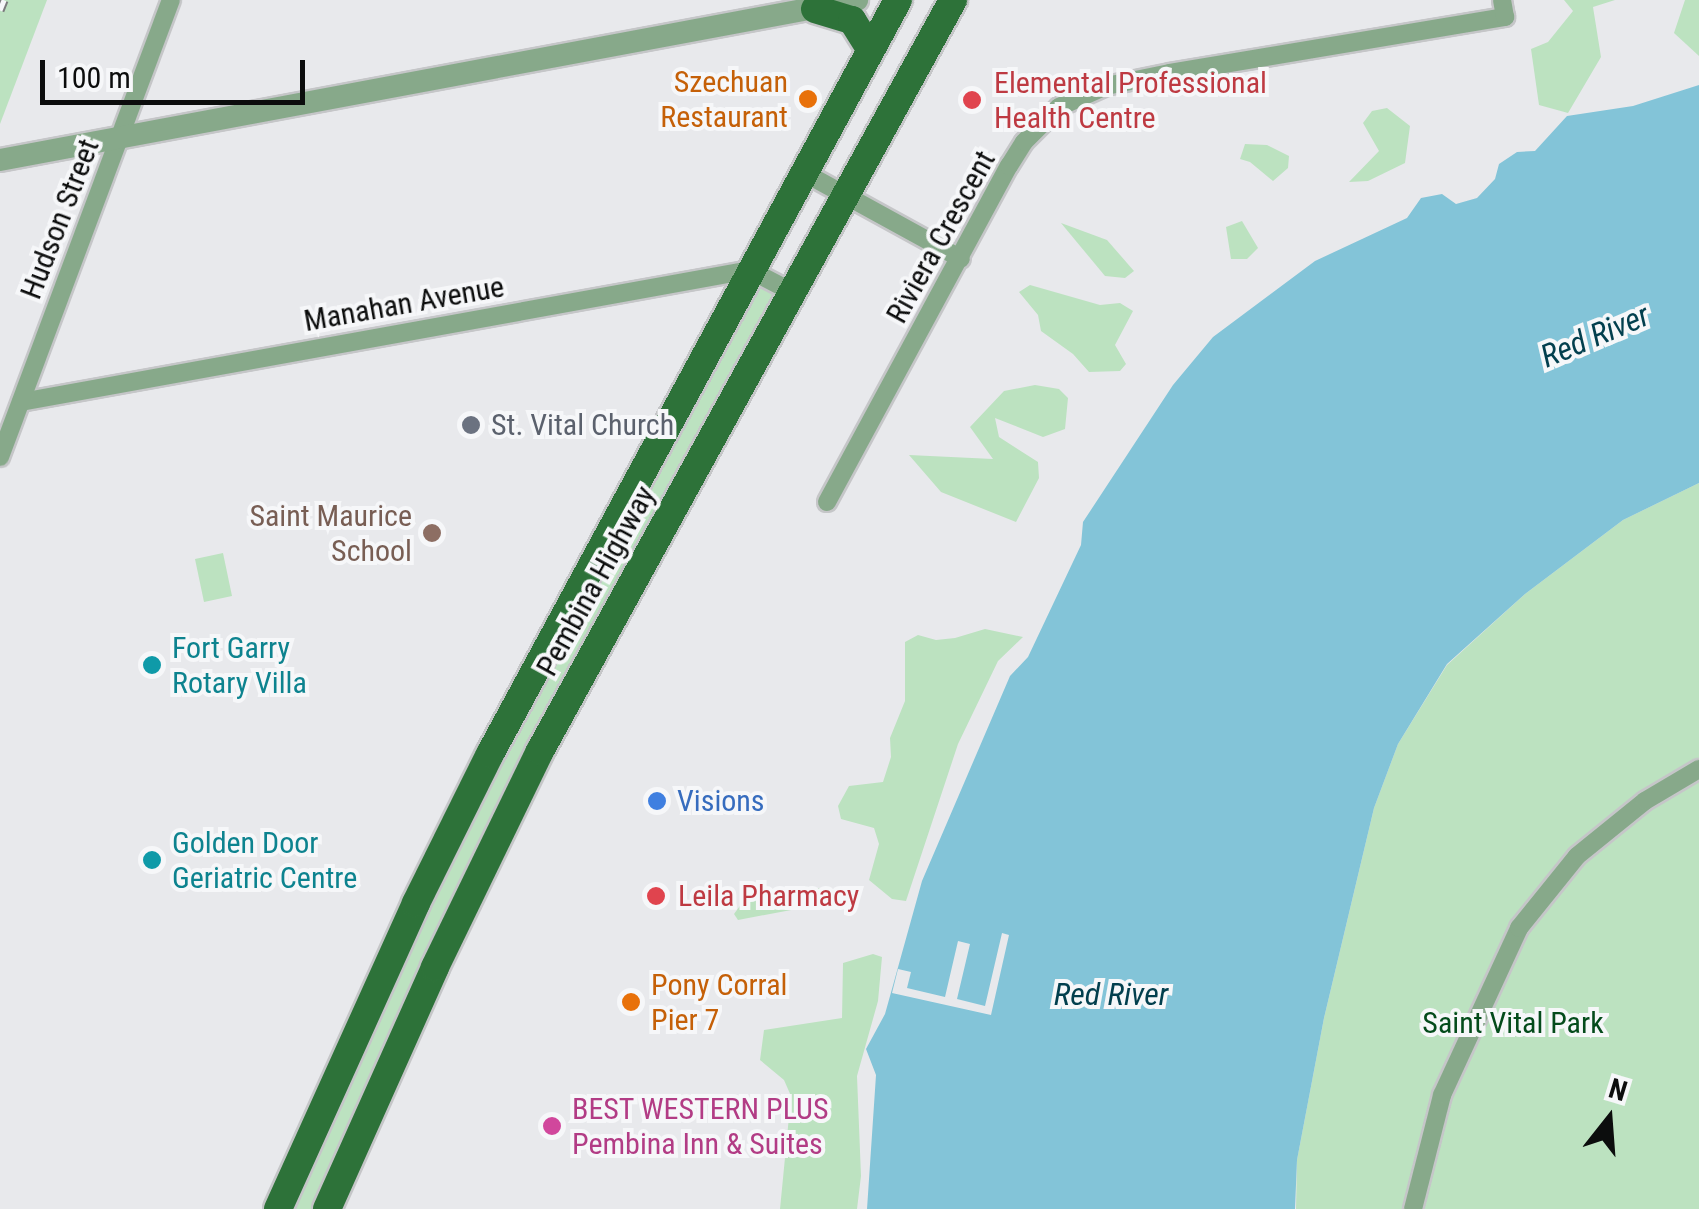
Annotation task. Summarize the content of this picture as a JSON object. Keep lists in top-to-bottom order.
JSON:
{
  "streets": {
    "main road": ["Pembina Highway"],
    "street": ["Hudson Street", "Riviera Crescent", "Manahan Avenue"]
  },
  "crossings": [
    ["Hudson Street", "Manahan Avenue"],
    ["Manahan Avenue", "Pembina Highway"]
  ],
  "water": ["Red River"],
  "parks": ["Saint Vital Park"],
  "places": [
    "Szechuan Restaurant",
    "Elemental Professional Health Centre",
    "St. Vital Church",
    "Saint Maurice School",
    "Fort Garry Rotary Villa",
    "Visions",
    "Golden Door Geriatric Centre",
    "Leila Pharmacy",
    "Pony Corral Pier 7",
    "BEST WESTERN PLUS Pembina Inn & Suites"
  ],
  "scale_bar": "100 m",
  "north": "top"
}
